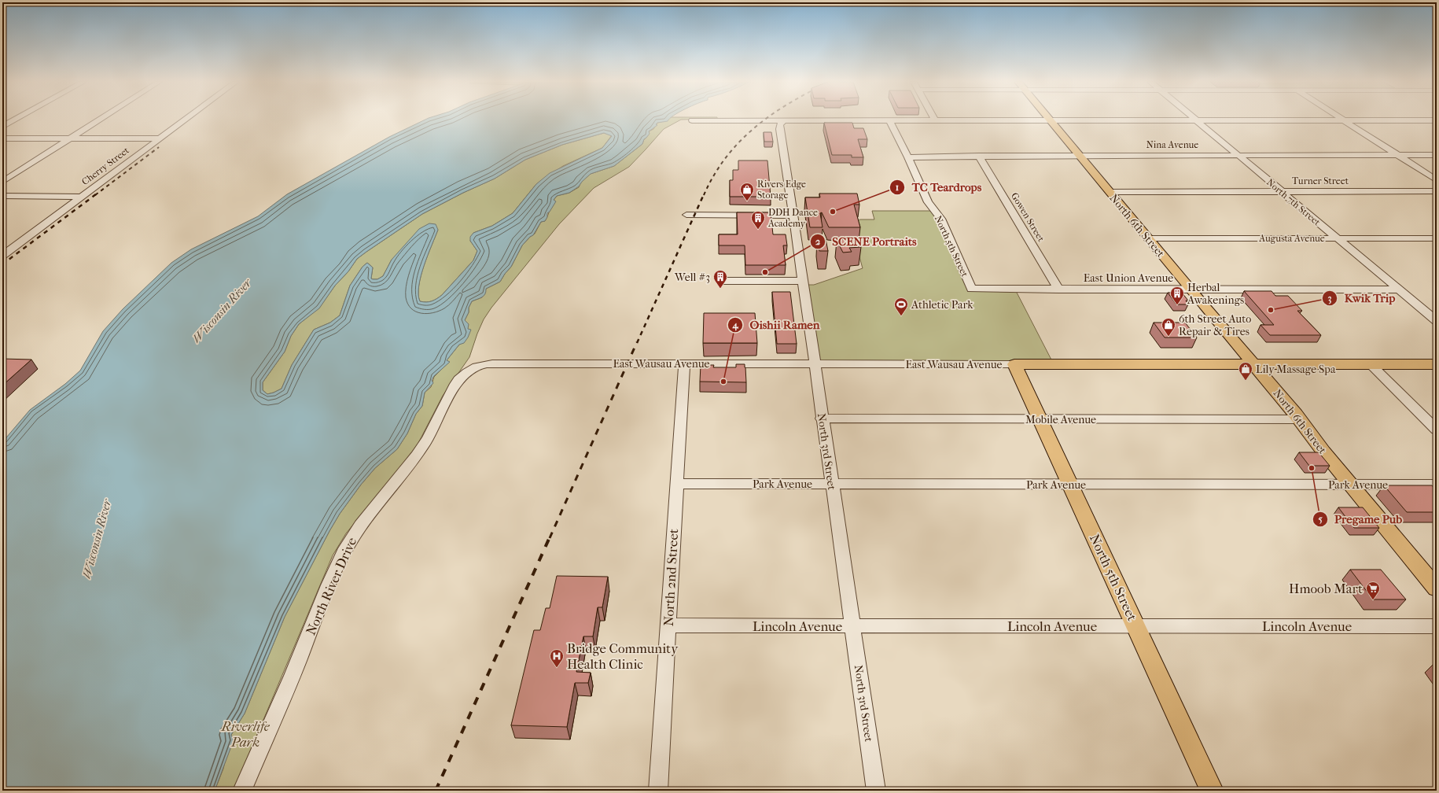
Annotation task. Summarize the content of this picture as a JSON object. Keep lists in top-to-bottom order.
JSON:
{
  "streets": {
    "main road": ["North 6th Street", "North 5th Street", "East Wausau Avenue"],
    "street": [
      "Nina Avenue",
      "Cherry Street",
      "Turner Street",
      "North 7th Street",
      "Gowen Street",
      "Augusta Avenue",
      "East Union Avenue",
      "Mobile Avenue",
      "North 3rd Street",
      "Park Avenue",
      "North 2nd Street",
      "North River Drive",
      "Lincoln Avenue"
    ]
  },
  "crossings": [
    ["Nina Avenue", "North 7th Street"],
    ["Nina Avenue", "Gowen Street"],
    ["Nina Avenue", "North 6th Street"],
    ["Nina Avenue", "North 5th Street"],
    ["Turner Street", "North 7th Street"],
    ["Turner Street", "North 6th Street"],
    ["North 7th Street", "Augusta Avenue"],
    ["North 7th Street", "East Union Avenue"],
    ["Gowen Street", "East Union Avenue"],
    ["North 6th Street", "Augusta Avenue"],
    ["North 6th Street", "East Union Avenue"],
    ["North 6th Street", "East Wausau Avenue"],
    ["North 6th Street", "Mobile Avenue"],
    ["North 6th Street", "Park Avenue"],
    ["North 5th Street", "East Union Avenue"],
    ["North 5th Street", "East Wausau Avenue"],
    ["North 5th Street", "Mobile Avenue"],
    ["North 5th Street", "Park Avenue"],
    ["North 5th Street", "Lincoln Avenue"],
    ["East Wausau Avenue", "North 3rd Street"],
    ["East Wausau Avenue", "North 2nd Street"],
    ["East Wausau Avenue", "North River Drive"],
    ["Mobile Avenue", "North 3rd Street"],
    ["North 3rd Street", "Park Avenue"],
    ["North 3rd Street", "Lincoln Avenue"],
    ["Park Avenue", "North 2nd Street"],
    ["North 2nd Street", "Lincoln Avenue"]
  ],
  "water": ["Wisconsin River"],
  "parks": ["Riverlife Park"],
  "places": {
    "shop": ["Rivers Edge Storage", "6th Street Auto Repair & Tires", "Lily Massage Spa"],
    "other": [
      "TC Teardrops",
      "SCENE Portraits",
      "Kwik Trip",
      "Oishii Ramen",
      "Pregame Pub"
    ],
    "building": ["DDH Dance Academy", "Well #3", "Herbal Awakenings"],
    "sports": ["Athletic Park"],
    "supermarket": ["Hmoob Mart"],
    "hospital": ["Bridge Community Health Clinic"]
  }
}
